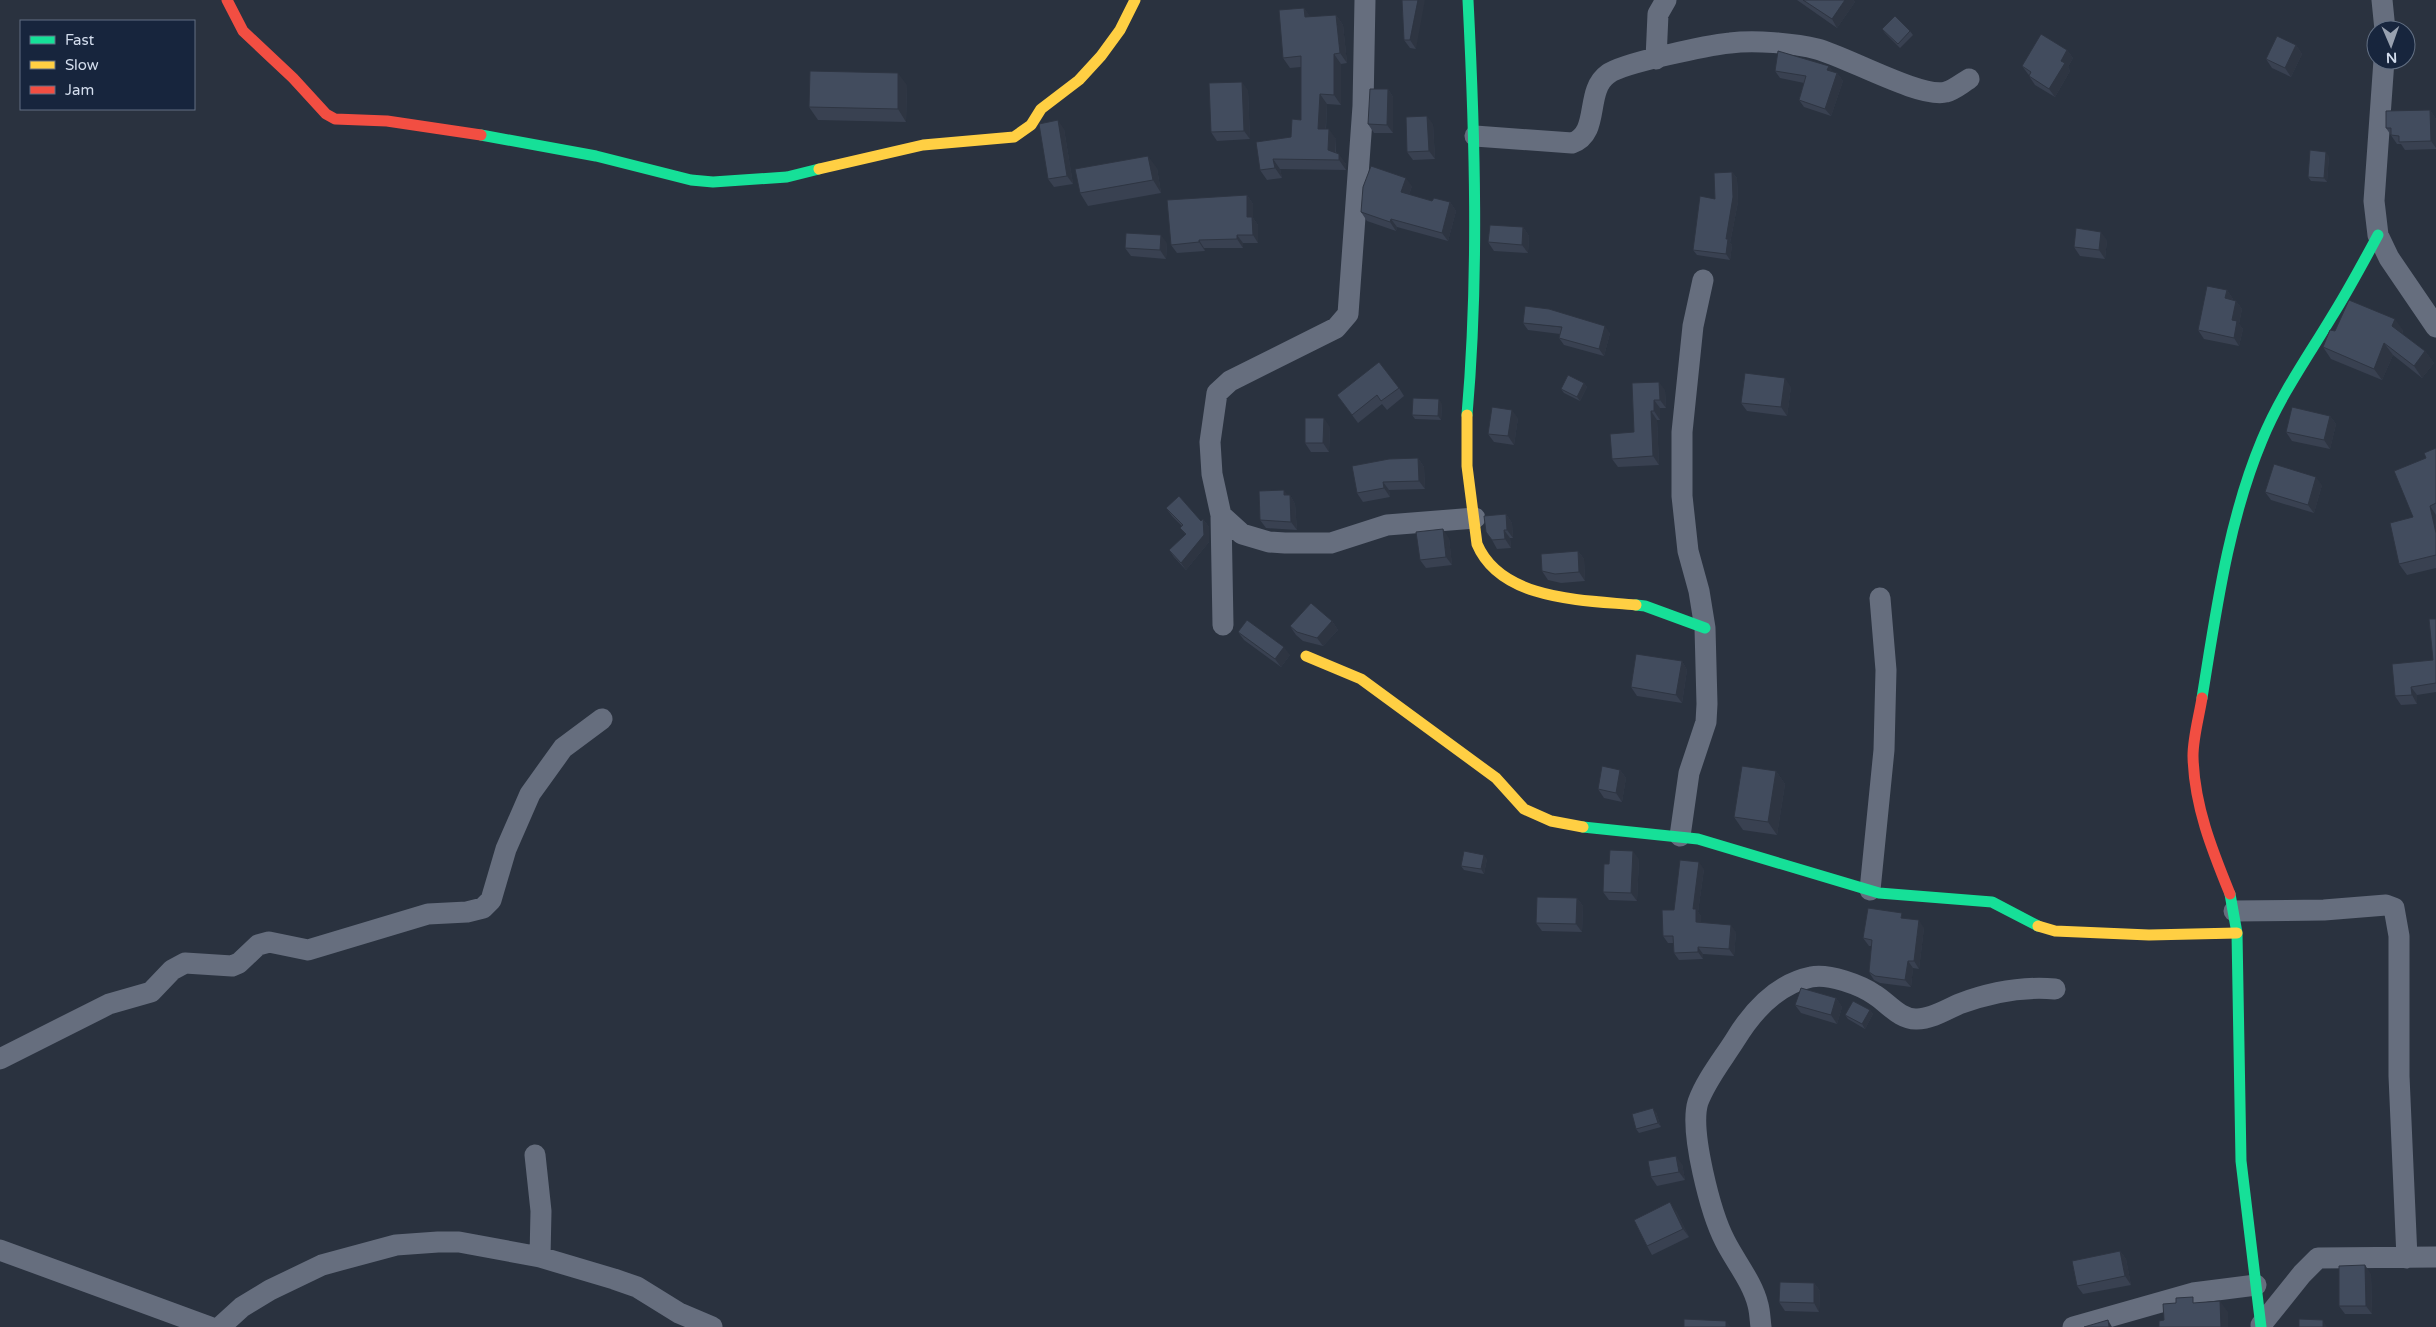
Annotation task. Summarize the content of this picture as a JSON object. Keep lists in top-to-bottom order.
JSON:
{
  "legend": ["Fast", "Slow", "Jam"],
  "north": "bottom"
}
